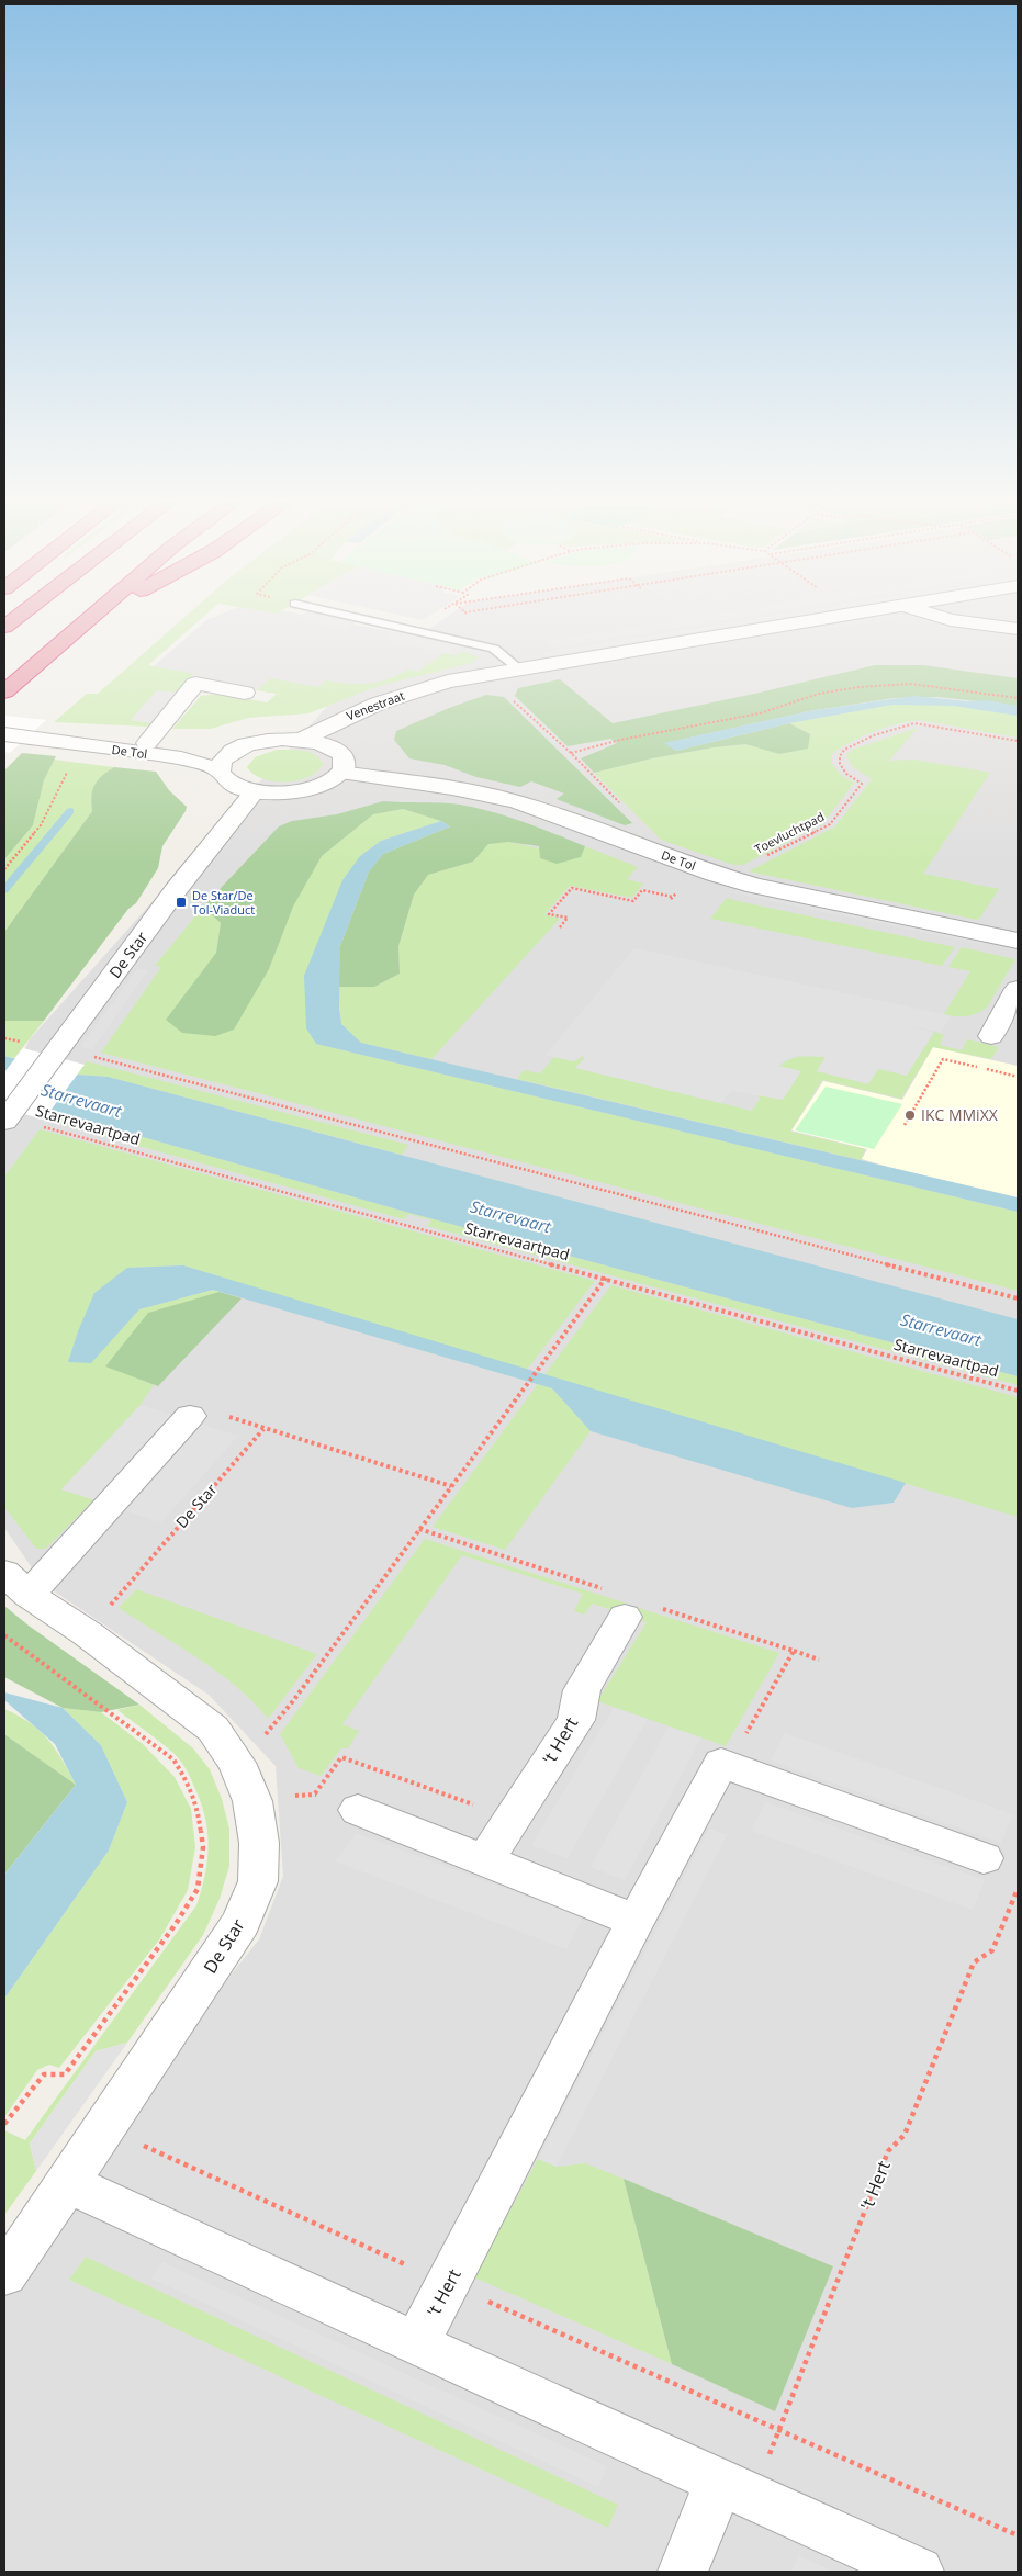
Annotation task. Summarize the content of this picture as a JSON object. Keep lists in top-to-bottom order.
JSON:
{
  "streets": {
    "street": [
      "Venestraat",
      "De Tol",
      "De Star",
      "'t Hert"
    ],
    "path": ["Toevluchtpad", "Starrevaartpad"]
  },
  "crossings": [
    ["Venestraat", "De Tol"],
    ["De Tol", "Toevluchtpad"],
    ["De Star", "Starrevaartpad"]
  ],
  "water": ["Starrevaart"],
  "places": {
    "transit": ["De Star/De Tol-Viaduct"],
    "other": ["IKC MMiXX"]
  }
}
